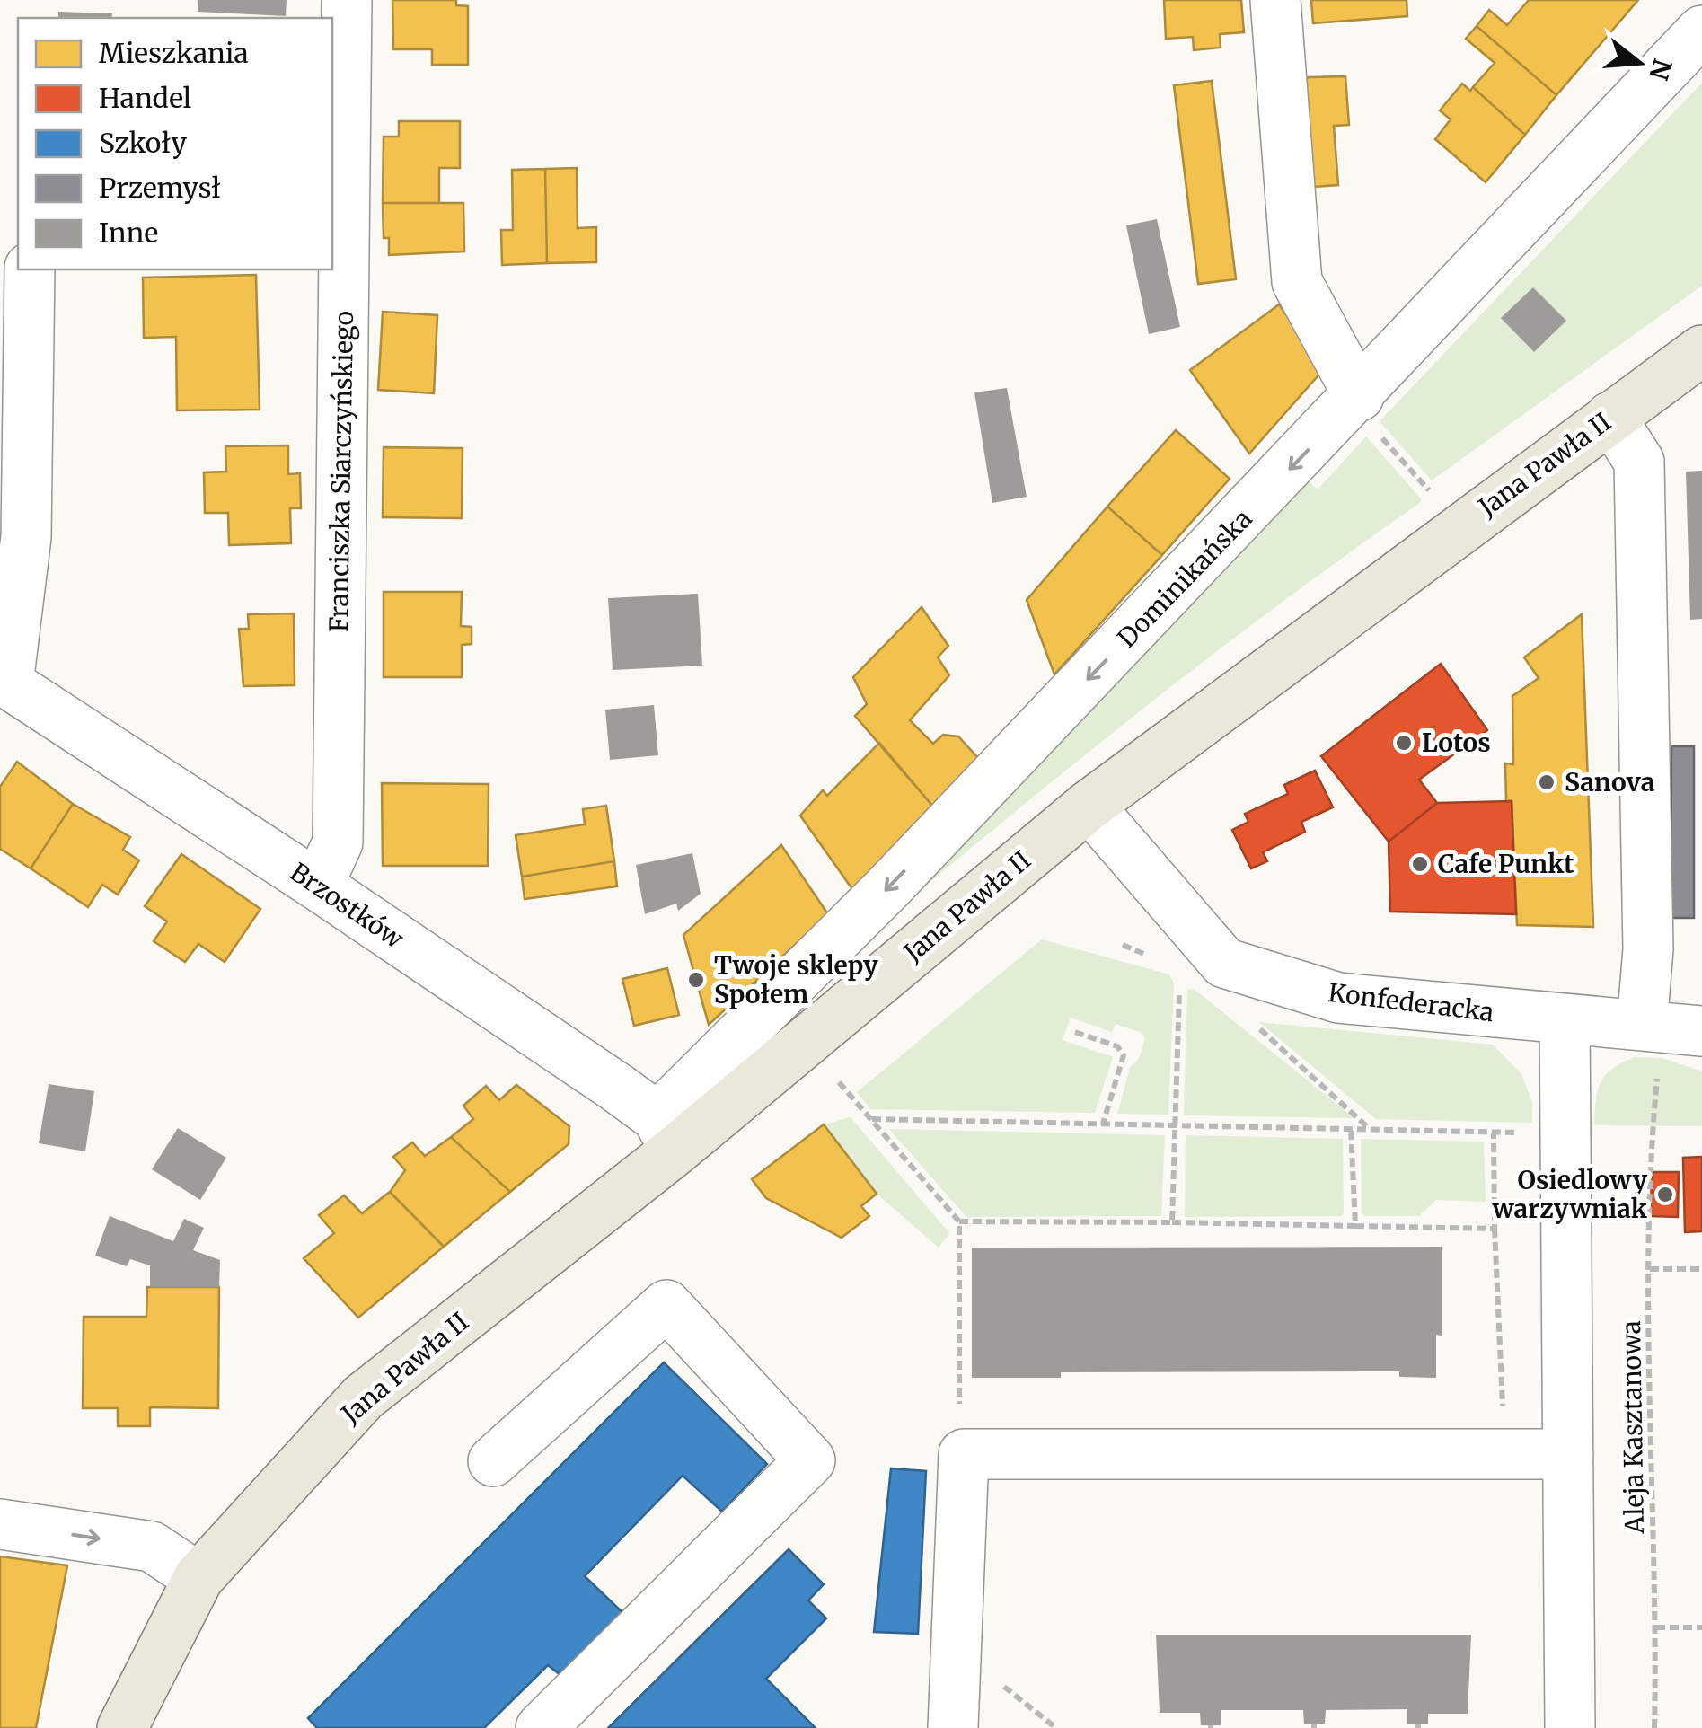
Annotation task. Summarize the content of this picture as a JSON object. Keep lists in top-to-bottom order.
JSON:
{
  "streets": {
    "main road": ["Jana Pawła II"],
    "street": [
      "Franciszka Siarczyńskiego",
      "Dominikańska",
      "Brzostków",
      "Konfederacka"
    ],
    "path": ["Aleja Kasztanowa"]
  },
  "crossings": [
    ["Jana Pawła II", "Dominikańska"],
    ["Jana Pawła II", "Brzostków"],
    ["Jana Pawła II", "Konfederacka"],
    ["Franciszka Siarczyńskiego", "Brzostków"],
    ["Dominikańska", "Brzostków"]
  ],
  "one_way": ["Dominikańska"],
  "places": [
    "Lotos",
    "Sanova",
    "Cafe Punkt",
    "Twoje sklepy Społem",
    "Osiedlowy warzywniak"
  ],
  "legend": [
    "Mieszkania",
    "Handel",
    "Szkoły",
    "Przemysł",
    "Inne"
  ],
  "north": "right"
}
